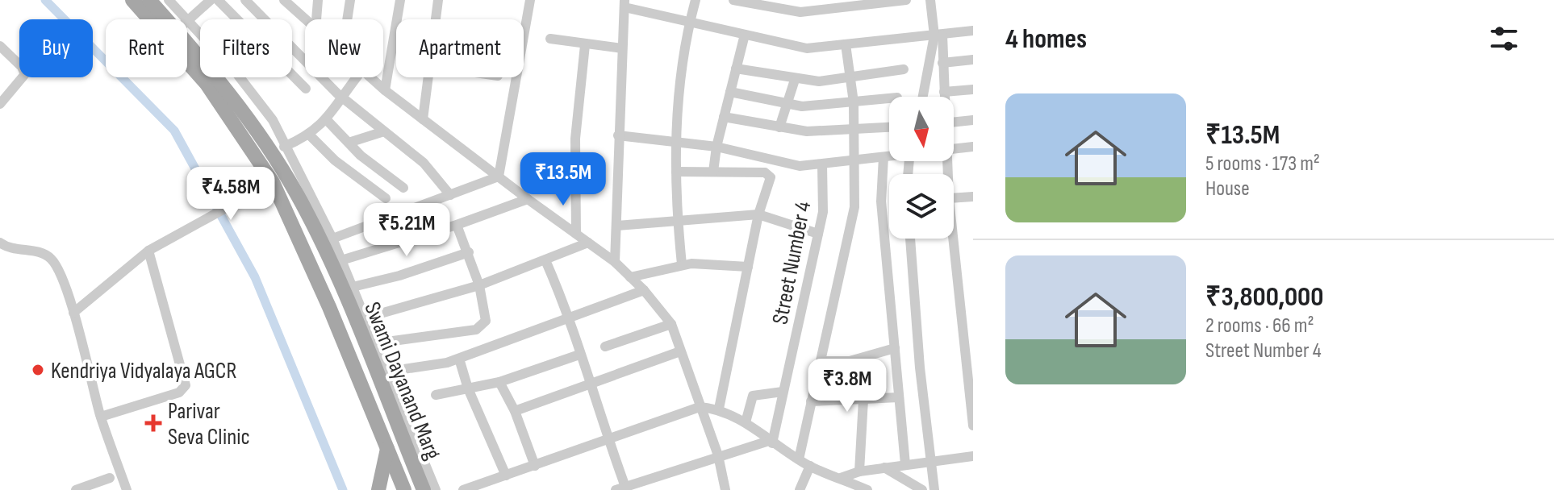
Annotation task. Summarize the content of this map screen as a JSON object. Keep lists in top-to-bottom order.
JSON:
{
  "streets": {
    "main road": ["Swami Dayanand Marg"],
    "street": ["Street Number 4"]
  },
  "places": {
    "other": ["Kendriya Vidyalaya AGCR"],
    "health": ["Parivar Seva Clinic"]
  },
  "north": "bottom",
  "page": {
    "heading": "4 homes",
    "chip": [
      "Buy",
      "Rent",
      "Filters",
      "New",
      "Apartment"
    ],
    "list": [
      {
        "name": "₹13.5M",
        "note": "5 rooms · 173 m² · House"
      },
      {
        "name": "₹3,800,000",
        "note": "2 rooms · 66 m² · Street Number 4"
      }
    ],
    "price": [
      "₹13.5M",
      "₹4.58M",
      "₹5.21M",
      "₹3.8M"
    ]
  }
}
